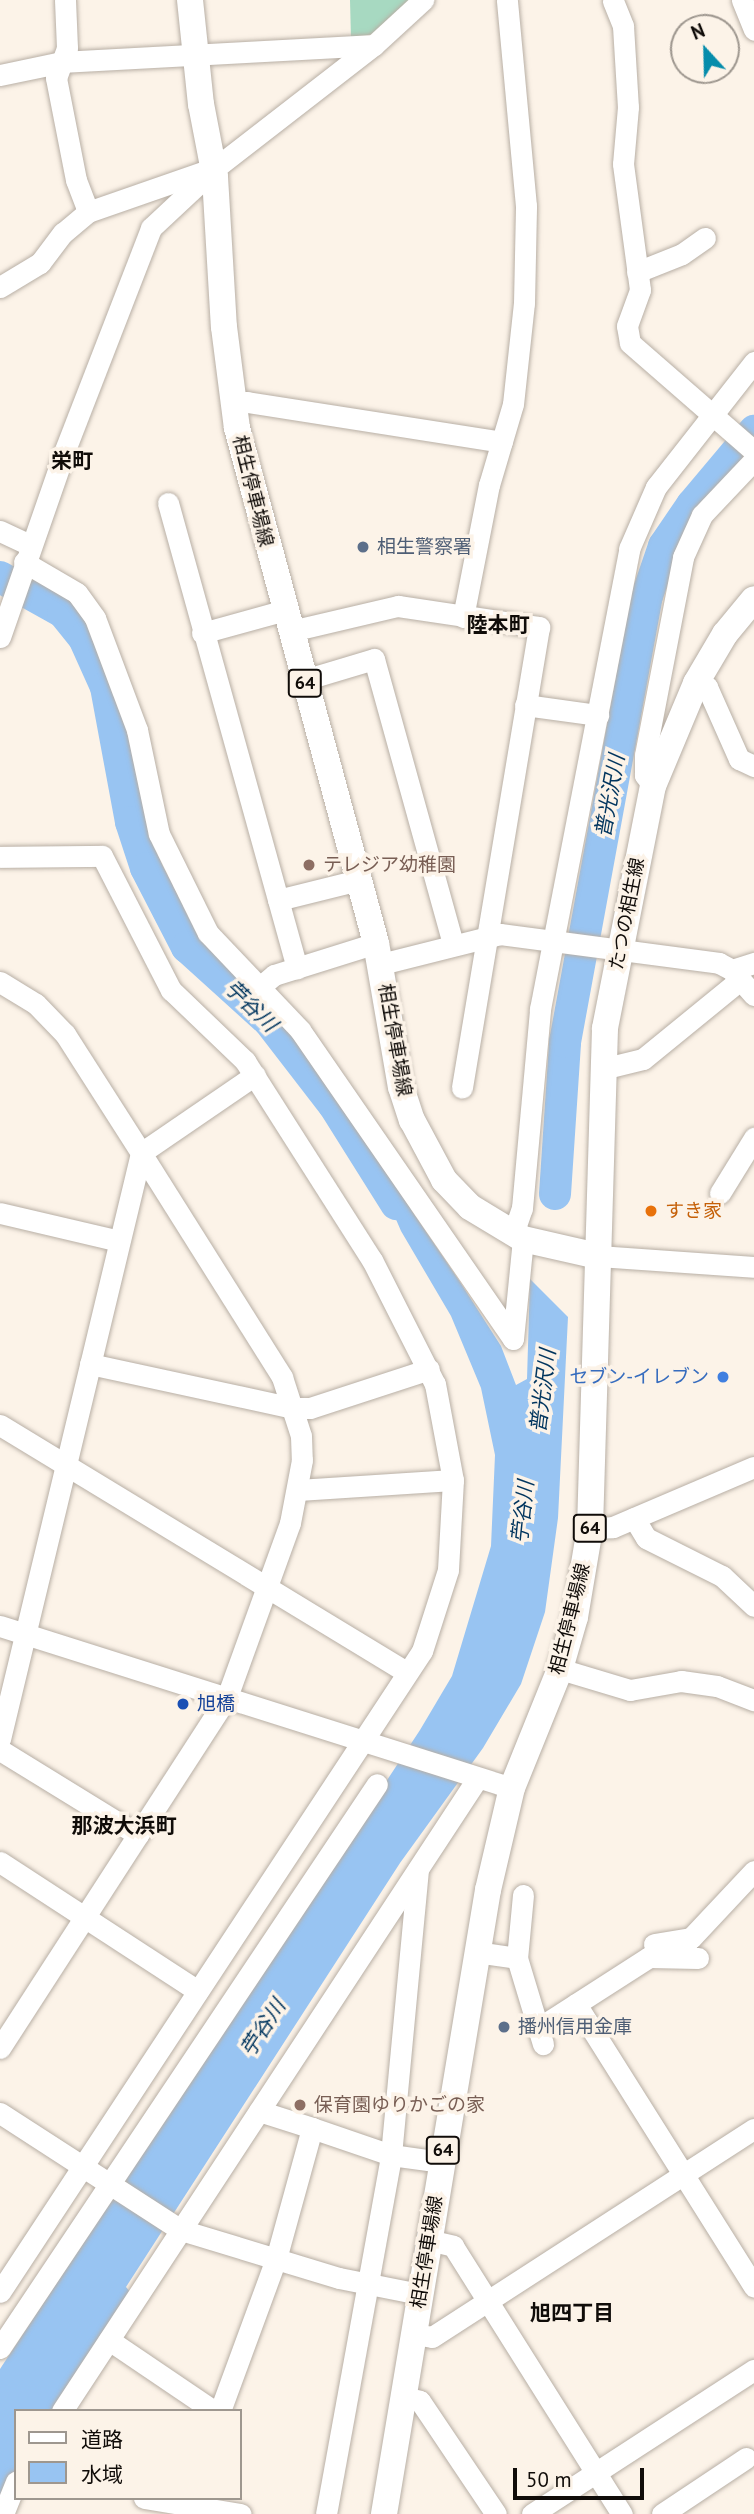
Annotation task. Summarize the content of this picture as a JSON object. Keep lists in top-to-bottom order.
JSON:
{
  "streets": {
    "main road": ["相生停車場線", "64", "たつの相生線"]
  },
  "crossings": [
    ["相生停車場線", "たつの相生線"]
  ],
  "districts": [
    "栄町",
    "陸本町",
    "那波大浜町",
    "旭四丁目"
  ],
  "water": ["普光沢川", "苧谷川"],
  "places": [
    "相生警察署",
    "テレジア幼稚園",
    "すき家",
    "セブン-イレブン",
    "旭橋",
    "播州信用金庫",
    "保育園ゆりかごの家"
  ],
  "legend": ["道路", "水域"],
  "scale_bar": "50 m",
  "north": "top"
}
